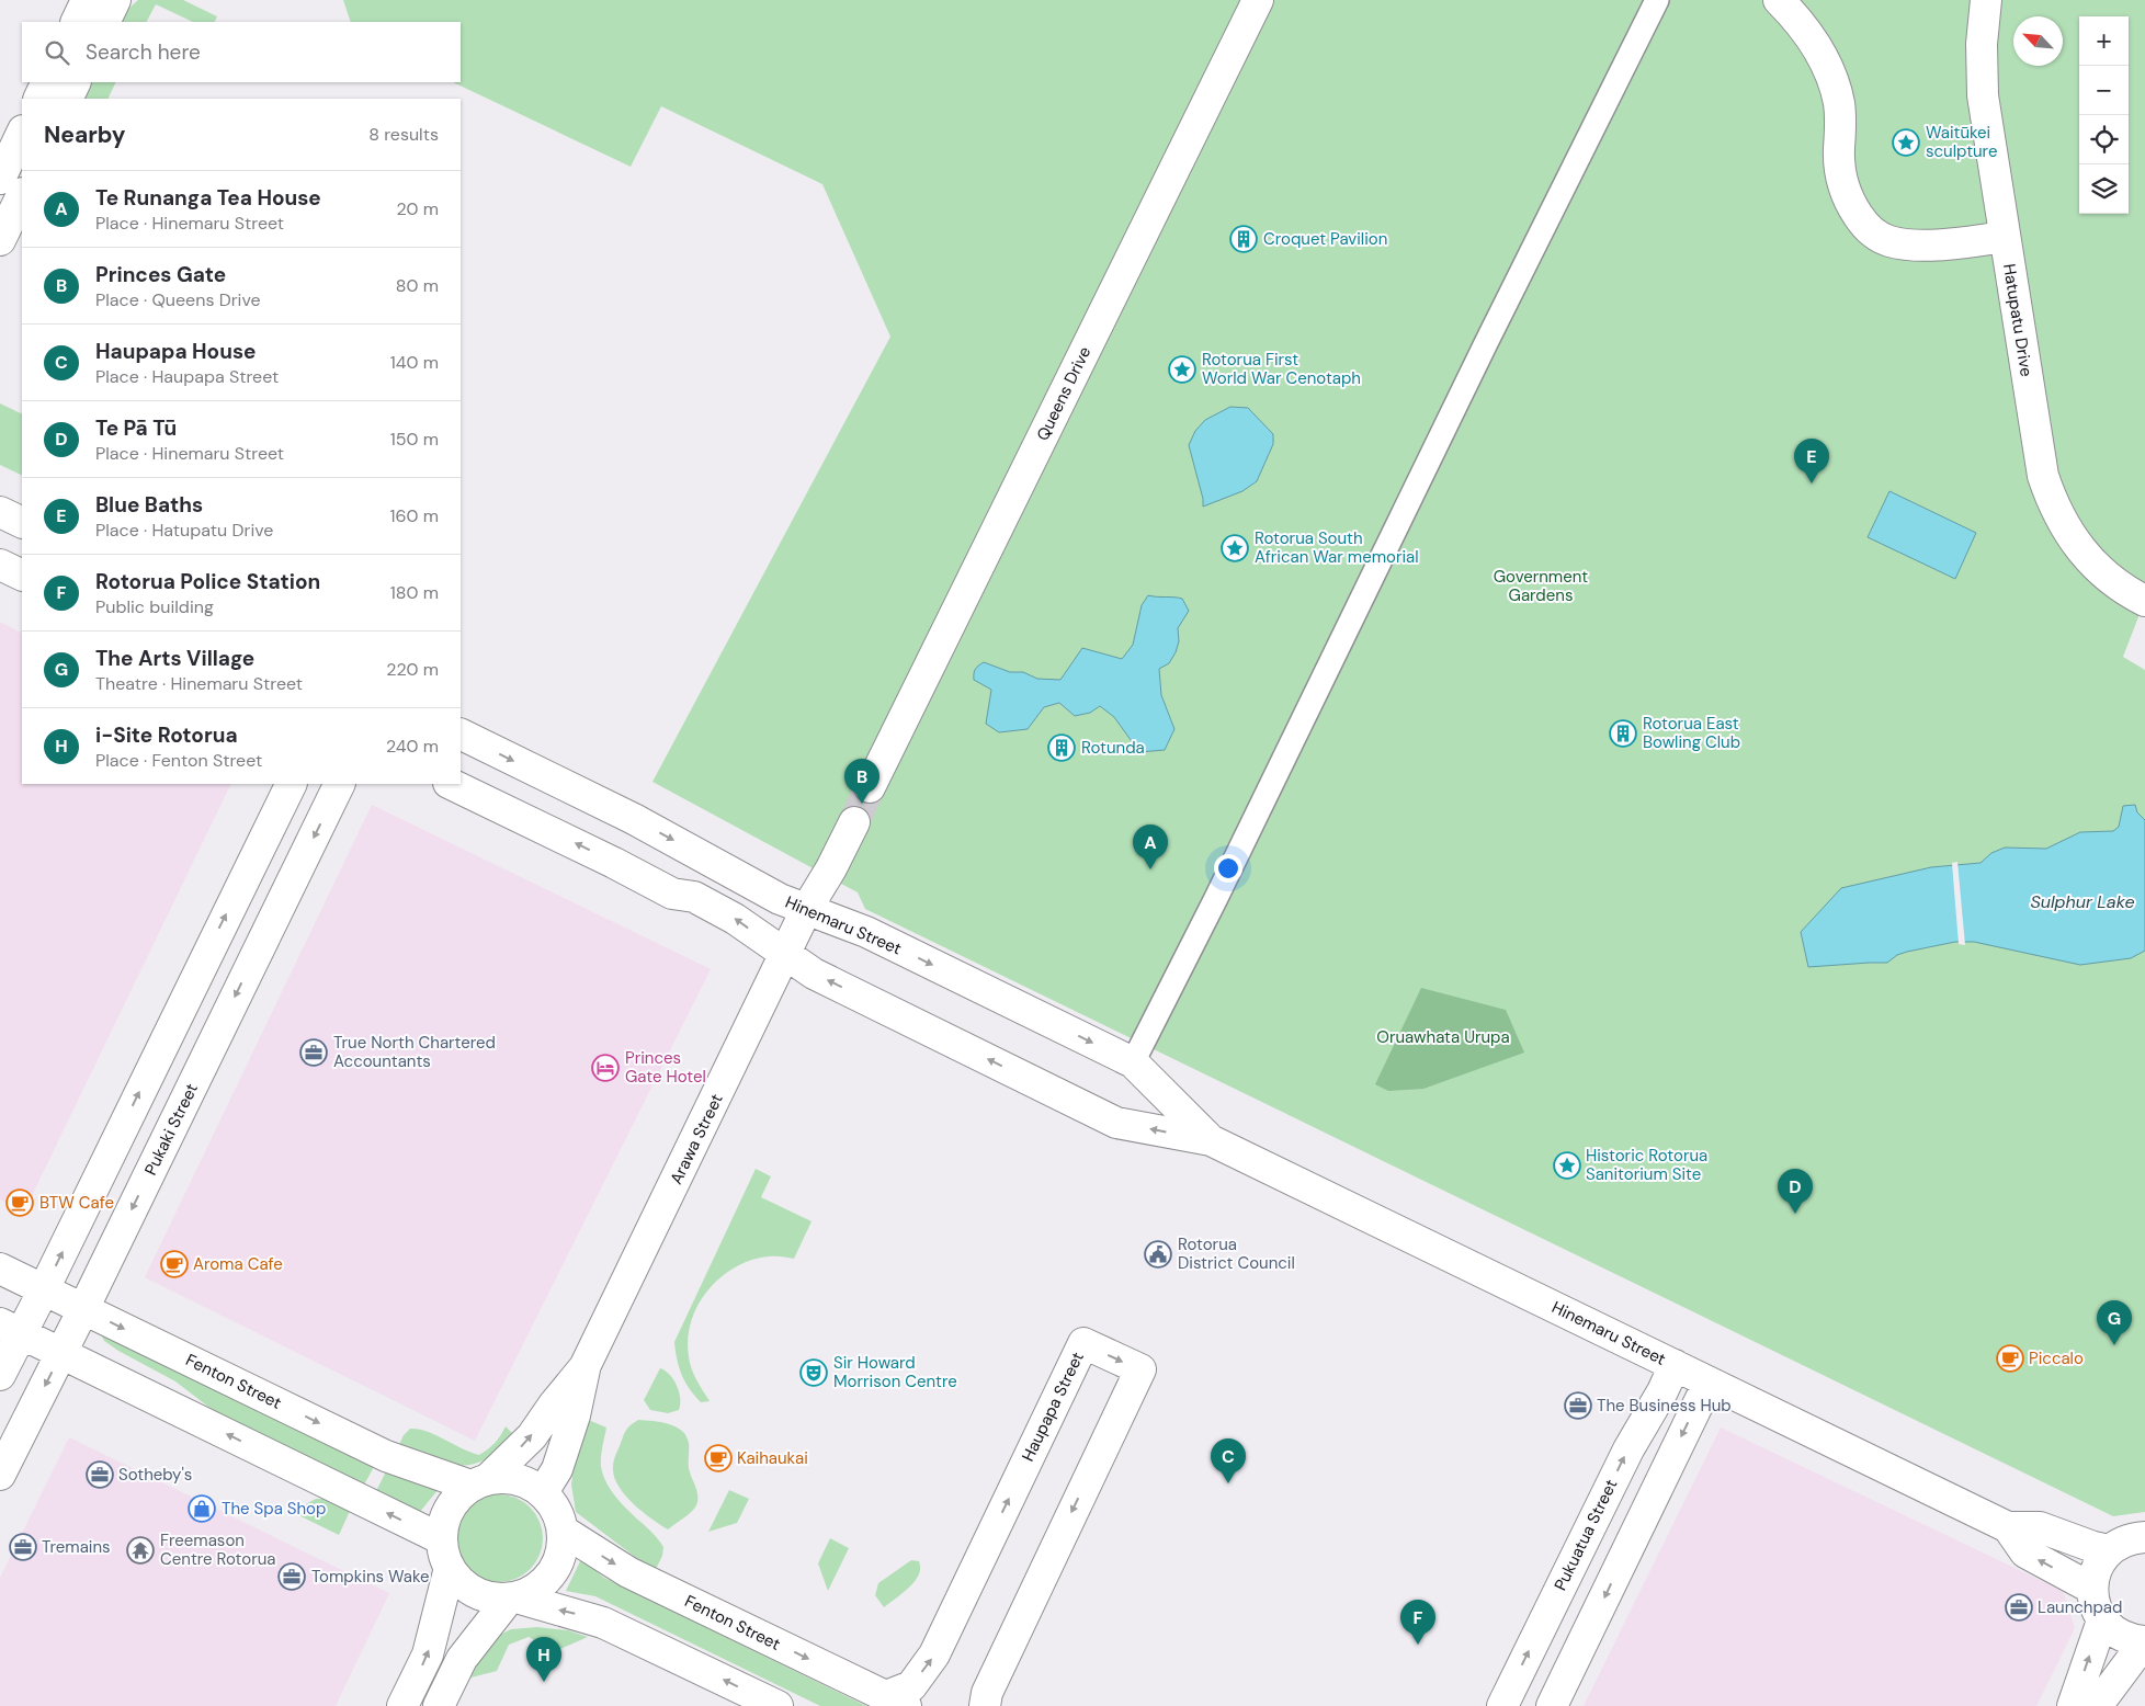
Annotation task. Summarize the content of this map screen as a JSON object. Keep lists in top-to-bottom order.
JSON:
{
  "streets": {
    "street": [
      "Hatupatu Drive",
      "Queens Drive",
      "Hinemaru Street",
      "Pukaki Street",
      "Arawa Street",
      "Fenton Street",
      "Haupapa Street",
      "Pukuatua Street"
    ]
  },
  "crossings": [
    ["Hinemaru Street", "Arawa Street"],
    ["Hinemaru Street", "Pukuatua Street"],
    ["Pukaki Street", "Fenton Street"],
    ["Arawa Street", "Fenton Street"],
    ["Fenton Street", "Haupapa Street"]
  ],
  "water": ["Sulphur Lake"],
  "parks": ["Government Gardens", "Oruawhata Urupa"],
  "places": {
    "place": [
      "Waitūkei sculpture",
      "Rotorua First World War Cenotaph",
      "Rotorua South African War memorial",
      "Historic Rotorua Sanitorium Site"
    ],
    "building": ["Croquet Pavilion", "Rotorua East Bowling Club", "Rotunda"],
    "office": [
      "True North Chartered Accountants",
      "The Business Hub",
      "Sotheby's",
      "Tremains",
      "Tompkins Wake",
      "Launchpad"
    ],
    "hotel": ["Princes Gate Hotel"],
    "cafe": [
      "BTW Cafe",
      "Aroma Cafe",
      "Piccalo",
      "Kaihaukai"
    ],
    "public building": ["Rotorua District Council"],
    "theatre": ["Sir Howard Morrison Centre"],
    "shop": ["The Spa Shop"],
    "temple": ["Freemason Centre Rotorua"]
  },
  "north": "top left",
  "page": {
    "map_buttons": ["+", "−"],
    "search": "Search here",
    "heading": ["Nearby", "8 results"],
    "list": [
      {
        "mark": "A",
        "name": "Te Runanga Tea House",
        "note": "Place · Hinemaru Street",
        "value": "20 m"
      },
      {
        "mark": "B",
        "name": "Princes Gate",
        "note": "Place · Queens Drive",
        "value": "80 m"
      },
      {
        "mark": "C",
        "name": "Haupapa House",
        "note": "Place · Haupapa Street",
        "value": "140 m"
      },
      {
        "mark": "D",
        "name": "Te Pā Tū",
        "note": "Place · Hinemaru Street",
        "value": "150 m"
      },
      {
        "mark": "E",
        "name": "Blue Baths",
        "note": "Place · Hatupatu Drive",
        "value": "160 m"
      },
      {
        "mark": "F",
        "name": "Rotorua Police Station",
        "note": "Public building",
        "value": "180 m"
      },
      {
        "mark": "G",
        "name": "The Arts Village",
        "note": "Theatre · Hinemaru Street",
        "value": "220 m"
      },
      {
        "mark": "H",
        "name": "i-Site Rotorua",
        "note": "Place · Fenton Street",
        "value": "240 m"
      }
    ],
    "pins": [
      "E",
      "B",
      "A",
      "D",
      "G",
      "C",
      "F",
      "H"
    ]
  }
}
